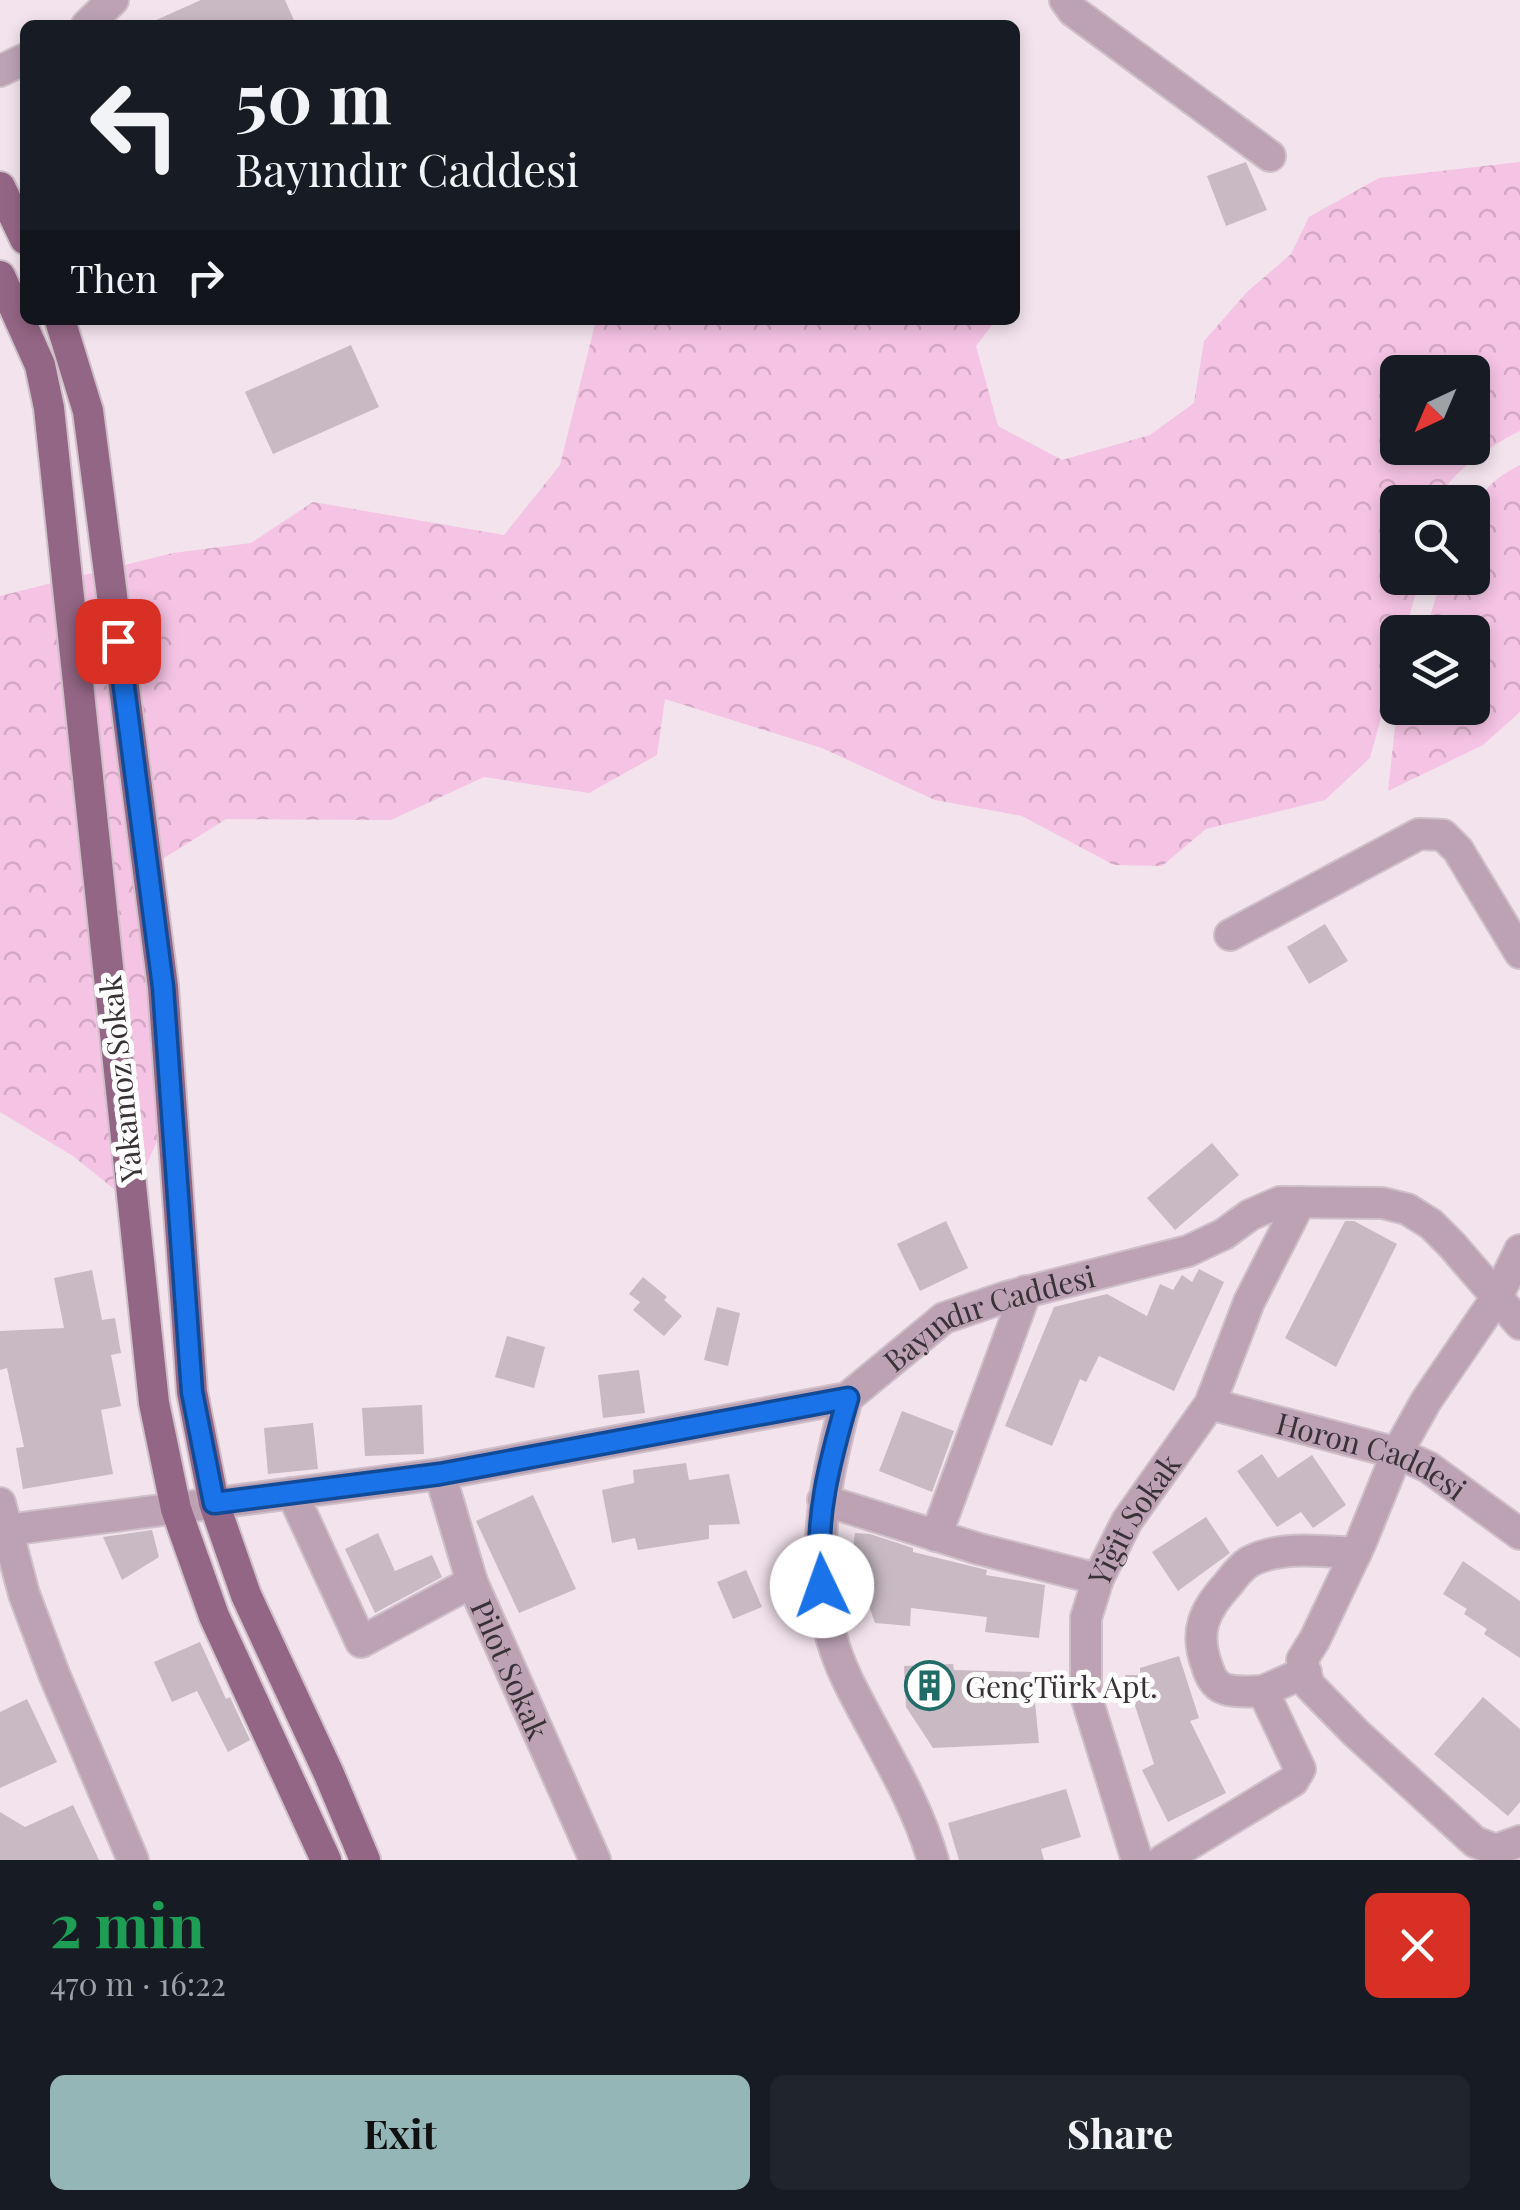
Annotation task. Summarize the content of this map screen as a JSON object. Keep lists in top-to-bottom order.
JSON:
{
  "streets": {
    "main road": ["Yakamoz Sokak"],
    "street": [
      "Bayındır Caddesi",
      "Horon Caddesi",
      "Yiğit Sokak",
      "Pilot Sokak"
    ]
  },
  "crossings": [
    ["Yakamoz Sokak", "Bayındır Caddesi"],
    ["Bayındır Caddesi", "Yiğit Sokak"],
    ["Bayındır Caddesi", "Pilot Sokak"],
    ["Horon Caddesi", "Yiğit Sokak"]
  ],
  "places": {
    "building": ["GençTürk Apt."]
  },
  "north": "bottom left",
  "page": {
    "turn": ["50 m", "Bayındır Caddesi"],
    "then": "Then",
    "heading": ["2 min", "470 m · 16:22"],
    "buttons": ["Exit", "Share"]
  }
}
